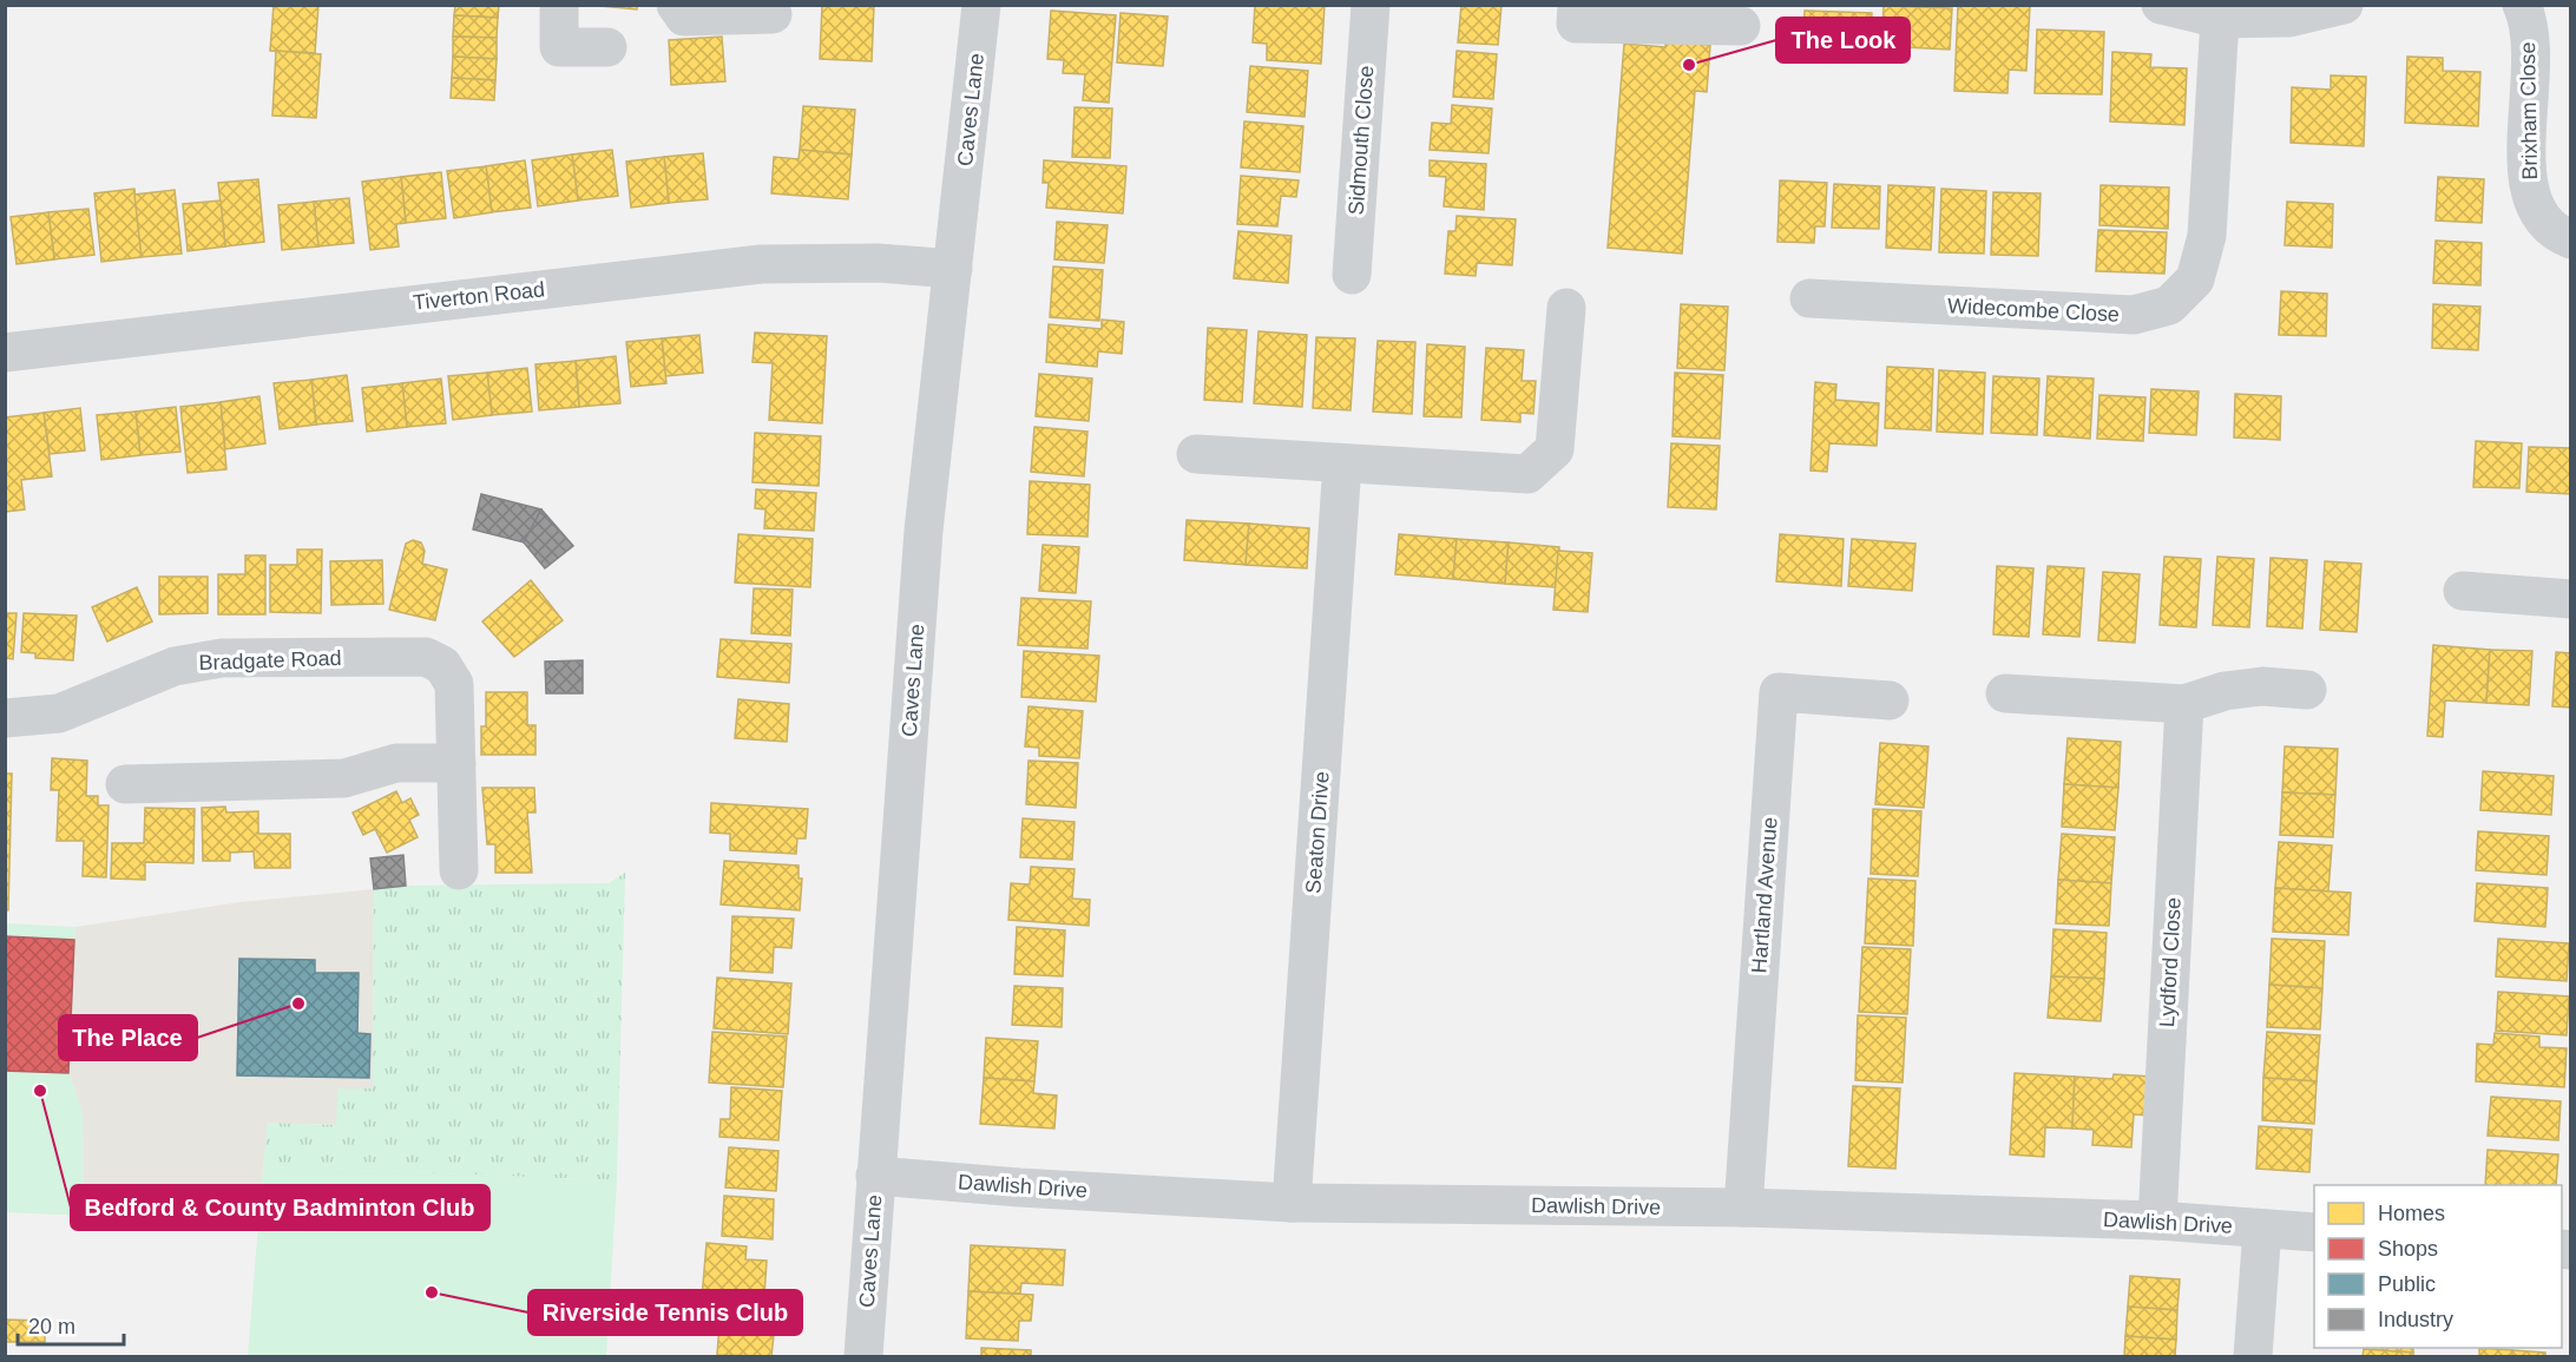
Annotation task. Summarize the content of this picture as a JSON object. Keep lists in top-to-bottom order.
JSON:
{
  "streets": {
    "street": [
      "Caves Lane",
      "Brixham Close",
      "Sidmouth Close",
      "Tiverton Road",
      "Widecombe Close",
      "Bradgate Road",
      "Seaton Drive",
      "Hartland Avenue",
      "Lydford Close",
      "Dawlish Drive"
    ]
  },
  "crossings": [
    ["Caves Lane", "Tiverton Road"],
    ["Caves Lane", "Dawlish Drive"],
    ["Seaton Drive", "Dawlish Drive"],
    ["Hartland Avenue", "Dawlish Drive"],
    ["Lydford Close", "Dawlish Drive"]
  ],
  "places": [
    "The Look",
    "The Place",
    "Bedford & County Badminton Club",
    "Riverside Tennis Club"
  ],
  "legend": [
    "Homes",
    "Shops",
    "Public",
    "Industry"
  ],
  "scale_bar": "20 m"
}
